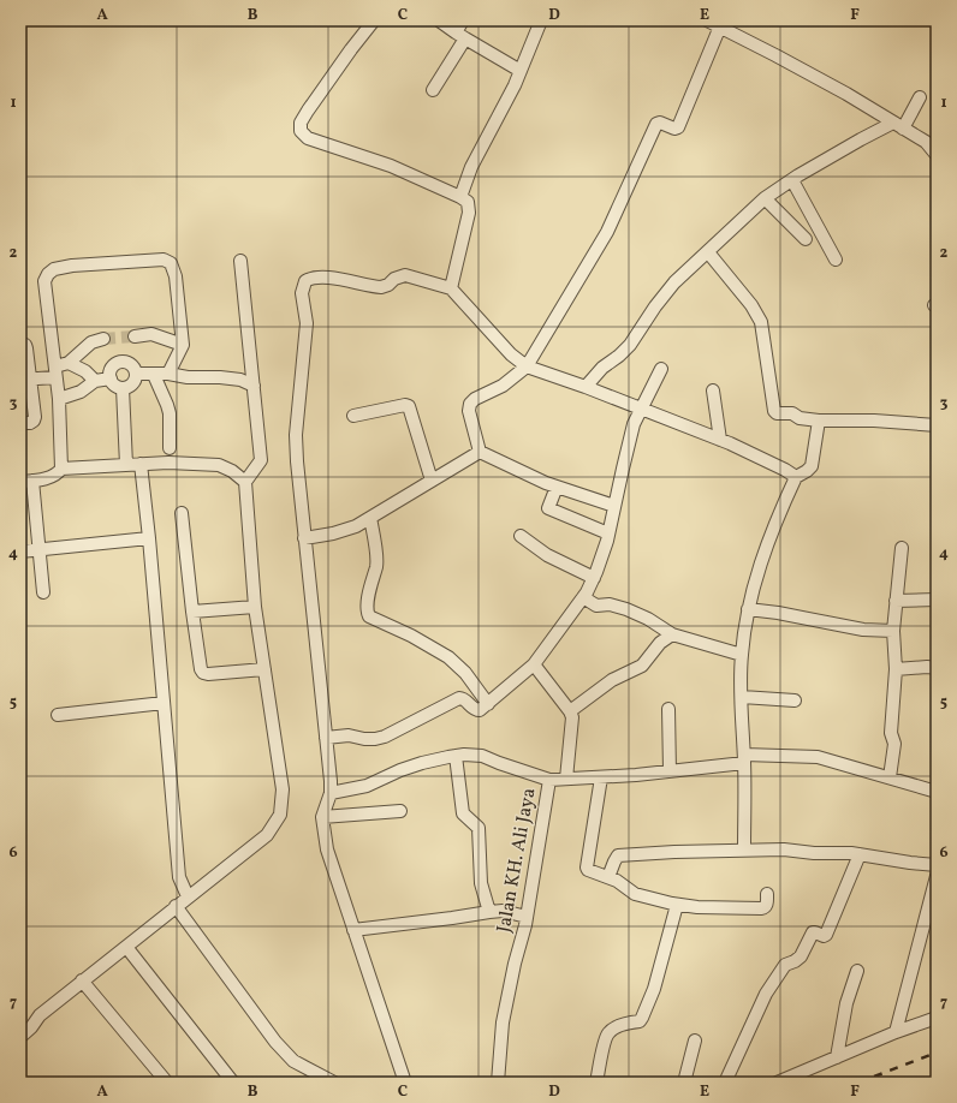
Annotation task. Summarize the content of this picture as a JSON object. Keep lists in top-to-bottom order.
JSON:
{
  "streets": {
    "street": ["Jalan KH. Ali Jaya"]
  },
  "grid": {
    "columns": [
      "A",
      "B",
      "C",
      "D",
      "E",
      "F"
    ],
    "rows": [
      "1",
      "2",
      "3",
      "4",
      "5",
      "6",
      "7"
    ]
  }
}
